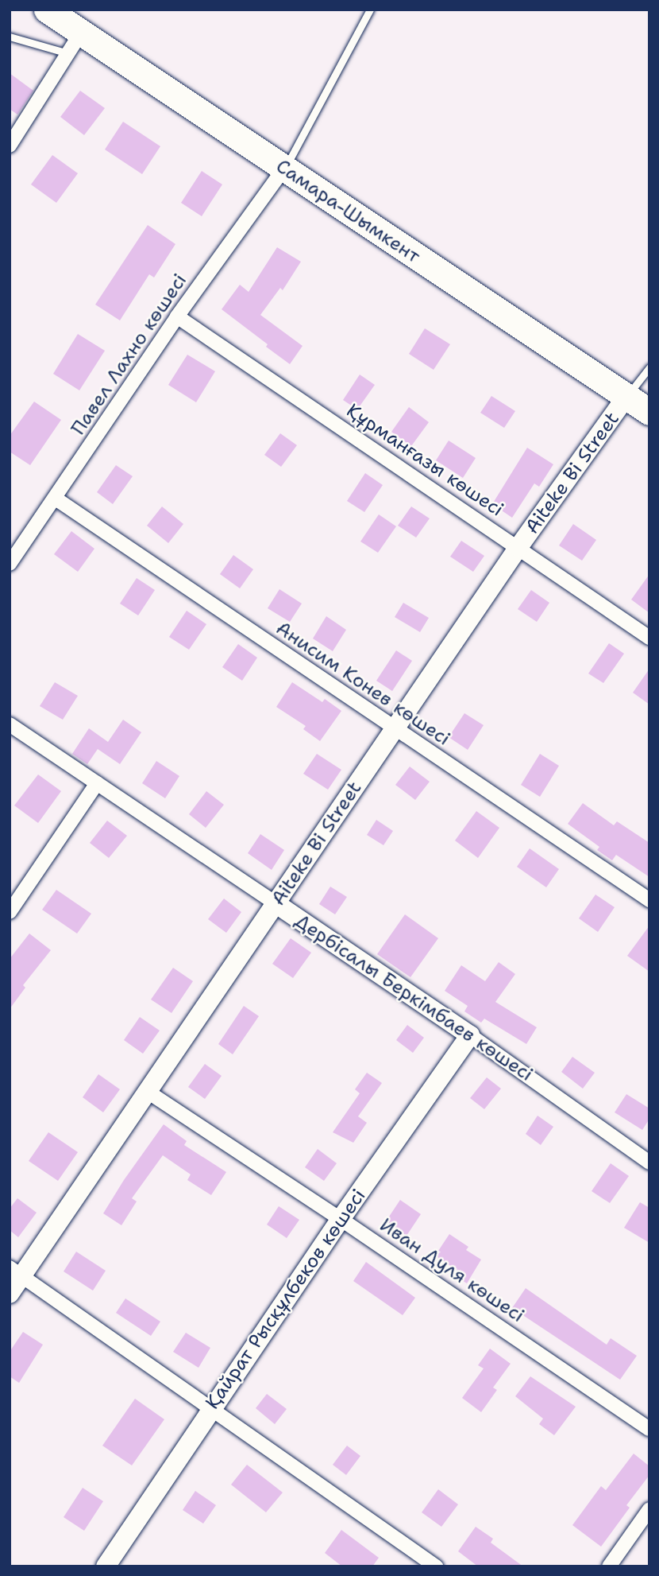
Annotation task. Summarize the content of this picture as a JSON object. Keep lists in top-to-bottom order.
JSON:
{
  "streets": {
    "highway": ["Самара-Шымкент"],
    "main road": ["Aiteke Bi Street", "Дербісалы Беркімбаев көшесі", "Қайрат Рысқұлбеков көшесі"],
    "street": [
      "Павел Лахно көшесі",
      "Құрманғазы көшесі",
      "Анисим Конев көшесі",
      "Иван Дуля көшесі"
    ]
  },
  "crossings": [
    ["Самара-Шымкент", "Павел Лахно көшесі"],
    ["Самара-Шымкент", "Aiteke Bi Street"],
    ["Павел Лахно көшесі", "Құрманғазы көшесі"],
    ["Павел Лахно көшесі", "Анисим Конев көшесі"],
    ["Құрманғазы көшесі", "Aiteke Bi Street"],
    ["Aiteke Bi Street", "Анисим Конев көшесі"],
    ["Aiteke Bi Street", "Дербісалы Беркімбаев көшесі"],
    ["Aiteke Bi Street", "Иван Дуля көшесі"],
    ["Дербісалы Беркімбаев көшесі", "Қайрат Рысқұлбеков көшесі"],
    ["Иван Дуля көшесі", "Қайрат Рысқұлбеков көшесі"]
  ]
}
